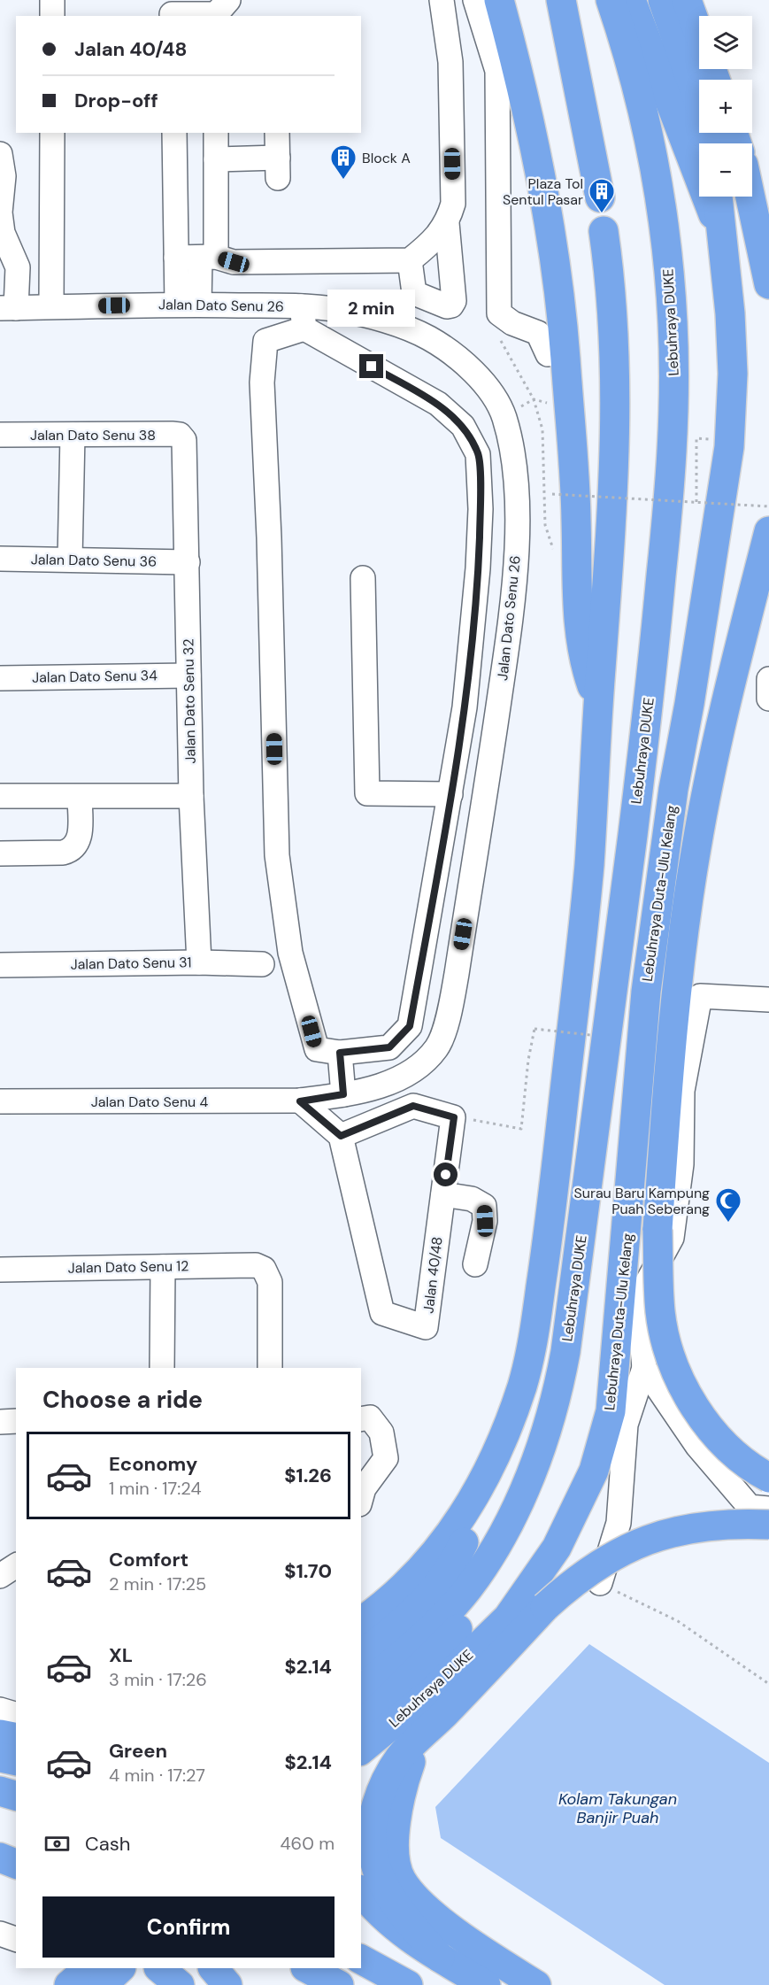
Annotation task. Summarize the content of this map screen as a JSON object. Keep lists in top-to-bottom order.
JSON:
{
  "streets": {
    "highway": ["Lebuhraya DUKE", "Lebuhraya Duta-Ulu Kelang"],
    "street": [
      "Jalan Dato Senu 26",
      "Jalan Dato Senu 38",
      "Jalan Dato Senu 36",
      "Jalan Dato Senu 34",
      "Jalan Dato Senu 32",
      "Jalan Dato Senu 31",
      "Jalan Dato Senu 4",
      "Jalan Dato Senu 12",
      "Jalan 40/48"
    ]
  },
  "crossings": [
    ["Jalan Dato Senu 26", "Jalan Dato Senu 4"],
    ["Lebuhraya DUKE", "Lebuhraya Duta-Ulu Kelang"],
    ["Jalan Dato Senu 38", "Jalan Dato Senu 32"],
    ["Jalan Dato Senu 36", "Jalan Dato Senu 32"],
    ["Jalan Dato Senu 34", "Jalan Dato Senu 32"],
    ["Jalan Dato Senu 32", "Jalan Dato Senu 31"]
  ],
  "water": ["Kolam Takungan Banjir Puah"],
  "places": {
    "building": ["Block A", "Plaza Tol Sentul Pasar"],
    "mosque": ["Surau Baru Kampung Puah Seberang"]
  },
  "page": {
    "map_buttons": ["+", "−"],
    "banner": ["Jalan 40/48", "Drop-off"],
    "bubble": "2 min",
    "heading": "Choose a ride",
    "list": [
      {
        "name": "Economy",
        "note": "1 min · 17:24",
        "value": "$1.26"
      },
      {
        "name": "Comfort",
        "note": "2 min · 17:25",
        "value": "$1.70"
      },
      {
        "name": "XL",
        "note": "3 min · 17:26",
        "value": "$2.14"
      },
      {
        "name": "Green",
        "note": "4 min · 17:27",
        "value": "$2.14"
      }
    ],
    "pay": ["Cash", "460 m"],
    "buttons": "Confirm"
  }
}
